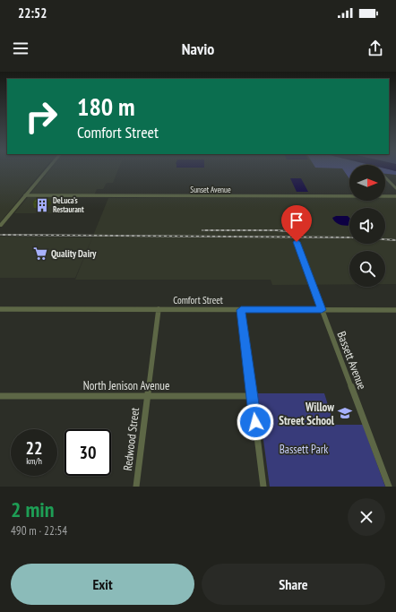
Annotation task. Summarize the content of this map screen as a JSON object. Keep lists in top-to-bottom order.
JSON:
{
  "streets": {
    "street": [
      "Sunset Avenue",
      "Comfort Street",
      "Bassett Avenue",
      "North Jenison Avenue",
      "Redwood Street"
    ]
  },
  "crossings": [
    ["Comfort Street", "Bassett Avenue"],
    ["Comfort Street", "Redwood Street"],
    ["North Jenison Avenue", "Redwood Street"]
  ],
  "parks": ["Bassett Park"],
  "places": {
    "building": ["DeLuca's Restaurant"],
    "supermarket": ["Quality Dairy"],
    "school or university": ["Willow Street School"]
  },
  "north": "right",
  "page": {
    "status": "22:52",
    "header": "Navio",
    "turn": ["180 m", "Comfort Street"],
    "speed": "22 km/h",
    "limit": "30",
    "heading": ["2 min", "490 m · 22:54"],
    "buttons": ["Exit", "Share"]
  }
}
